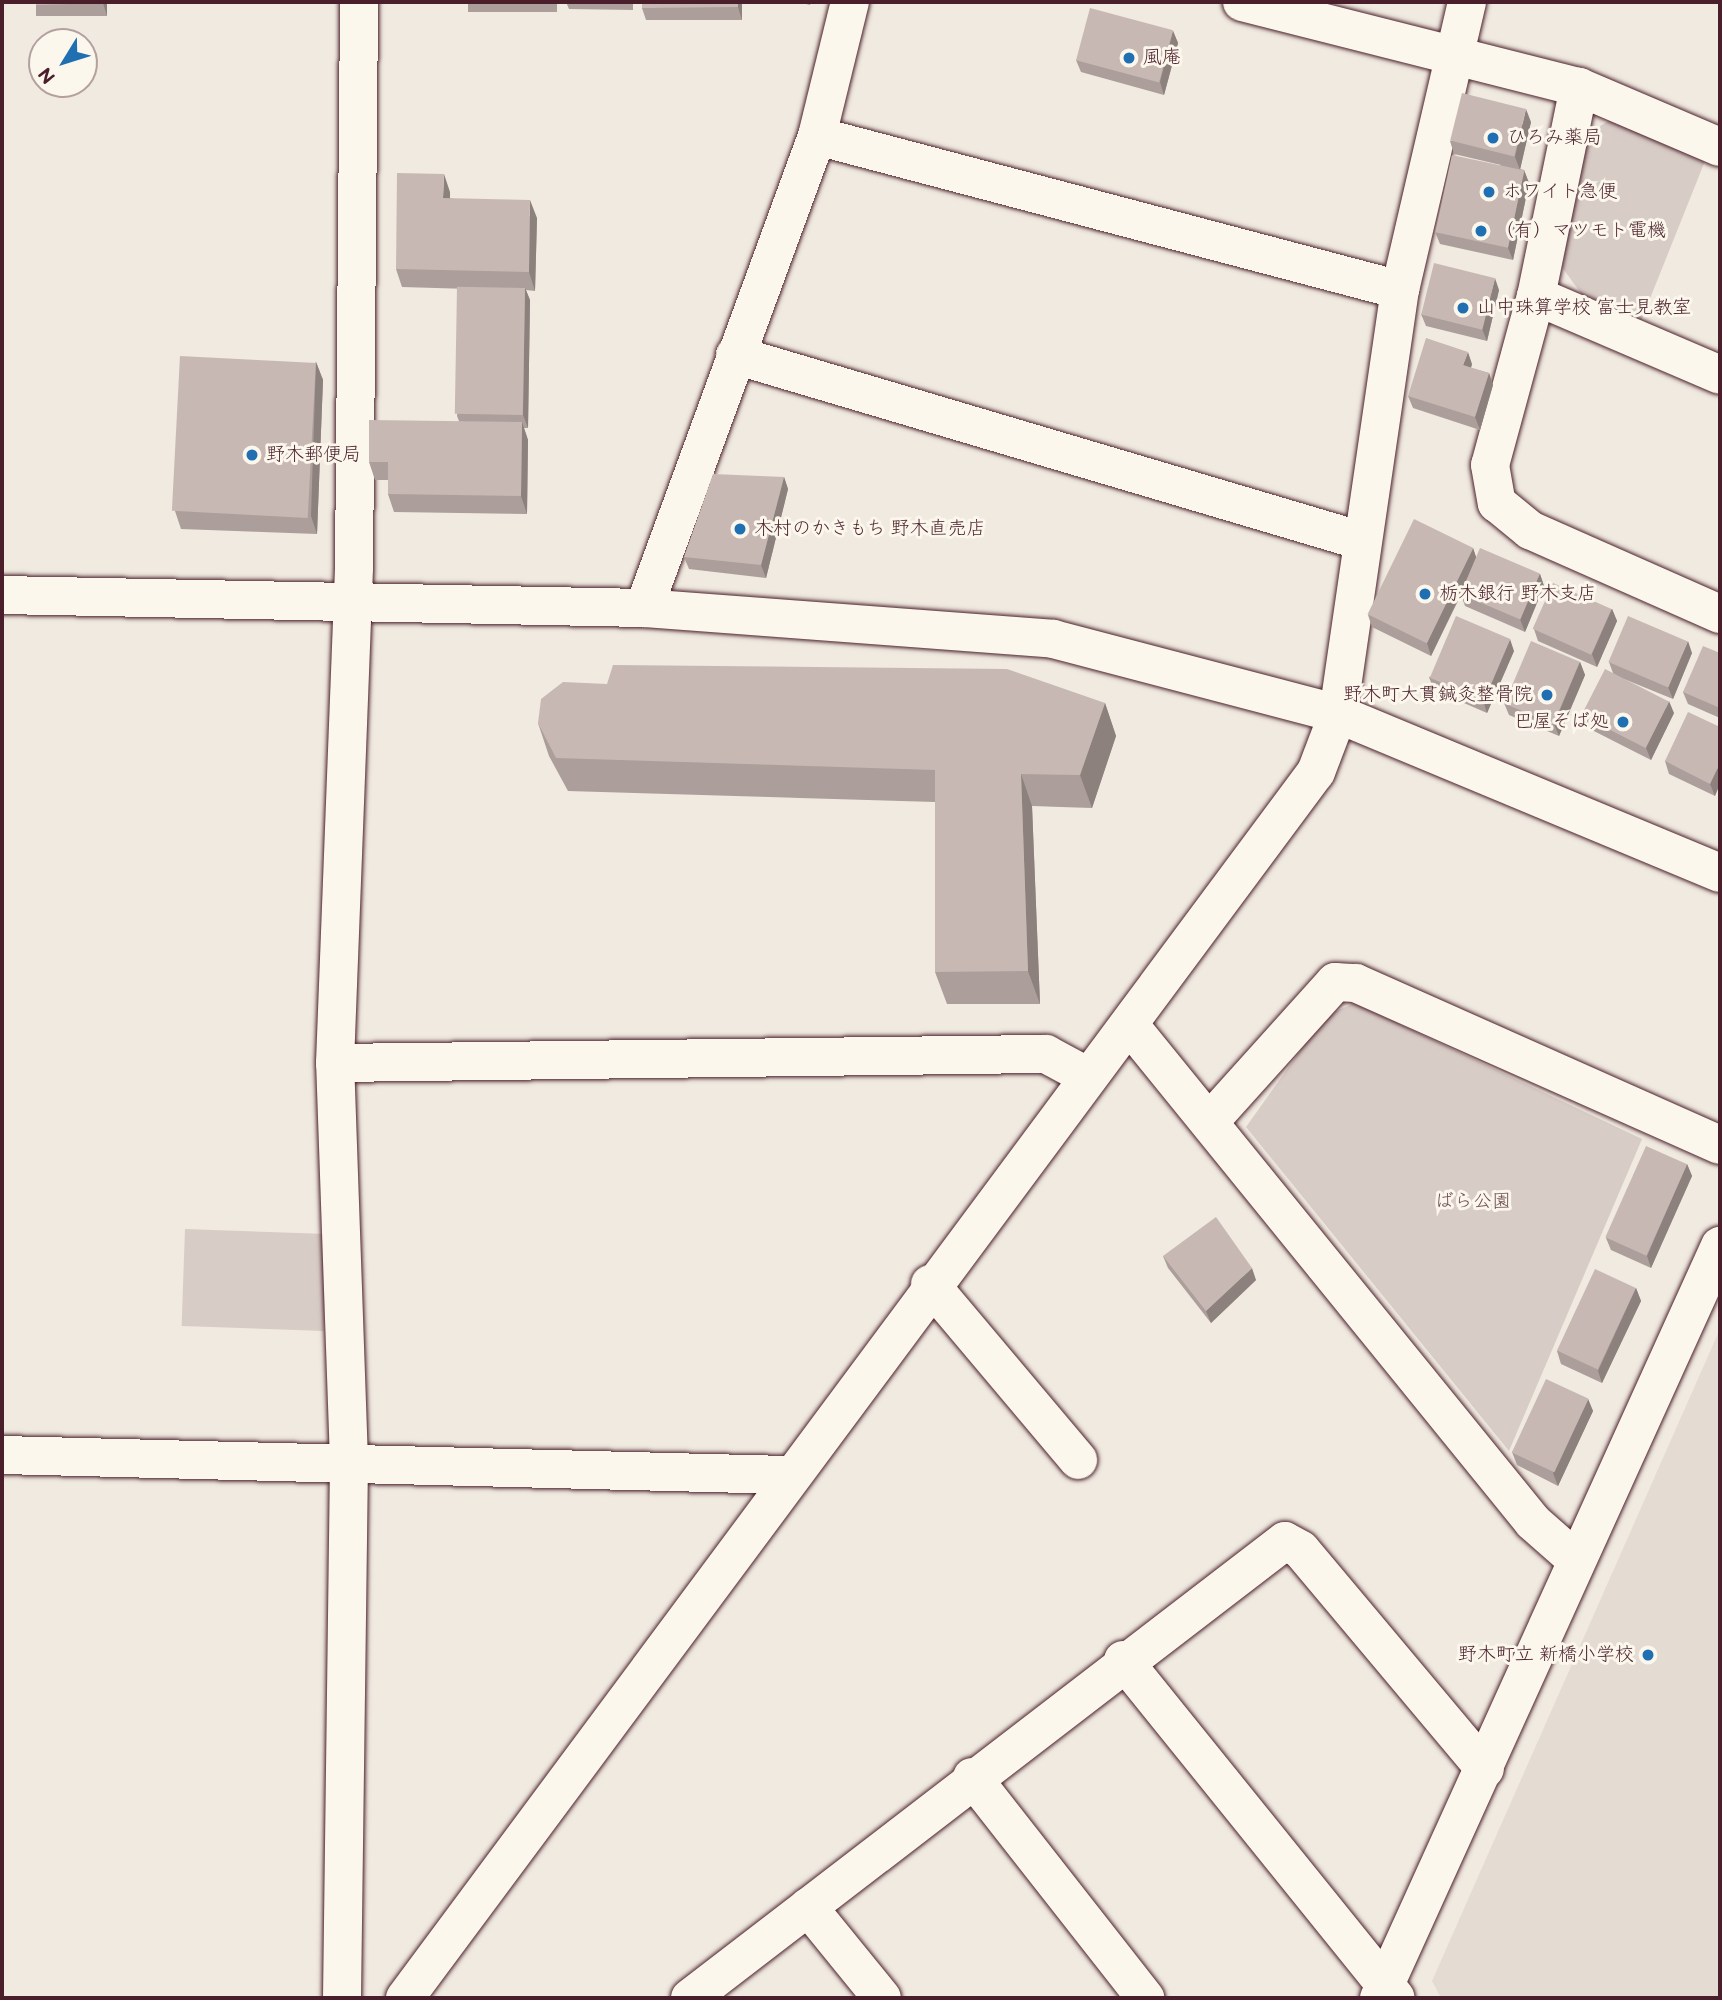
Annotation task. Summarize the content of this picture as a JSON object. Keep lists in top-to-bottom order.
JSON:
{
  "parks": ["ばら公園"],
  "places": [
    "風庵",
    "ひろみ薬局",
    "ホワイト急便",
    "（有）マツモト電機",
    "山中珠算学校 富士見教室",
    "野木郵便局",
    "木村のかきもち 野木直売店",
    "栃木銀行 野木支店",
    "野木町大貫鍼灸整骨院",
    "巴屋そば処",
    "野木町立 新橋小学校"
  ],
  "north": "bottom left"
}
